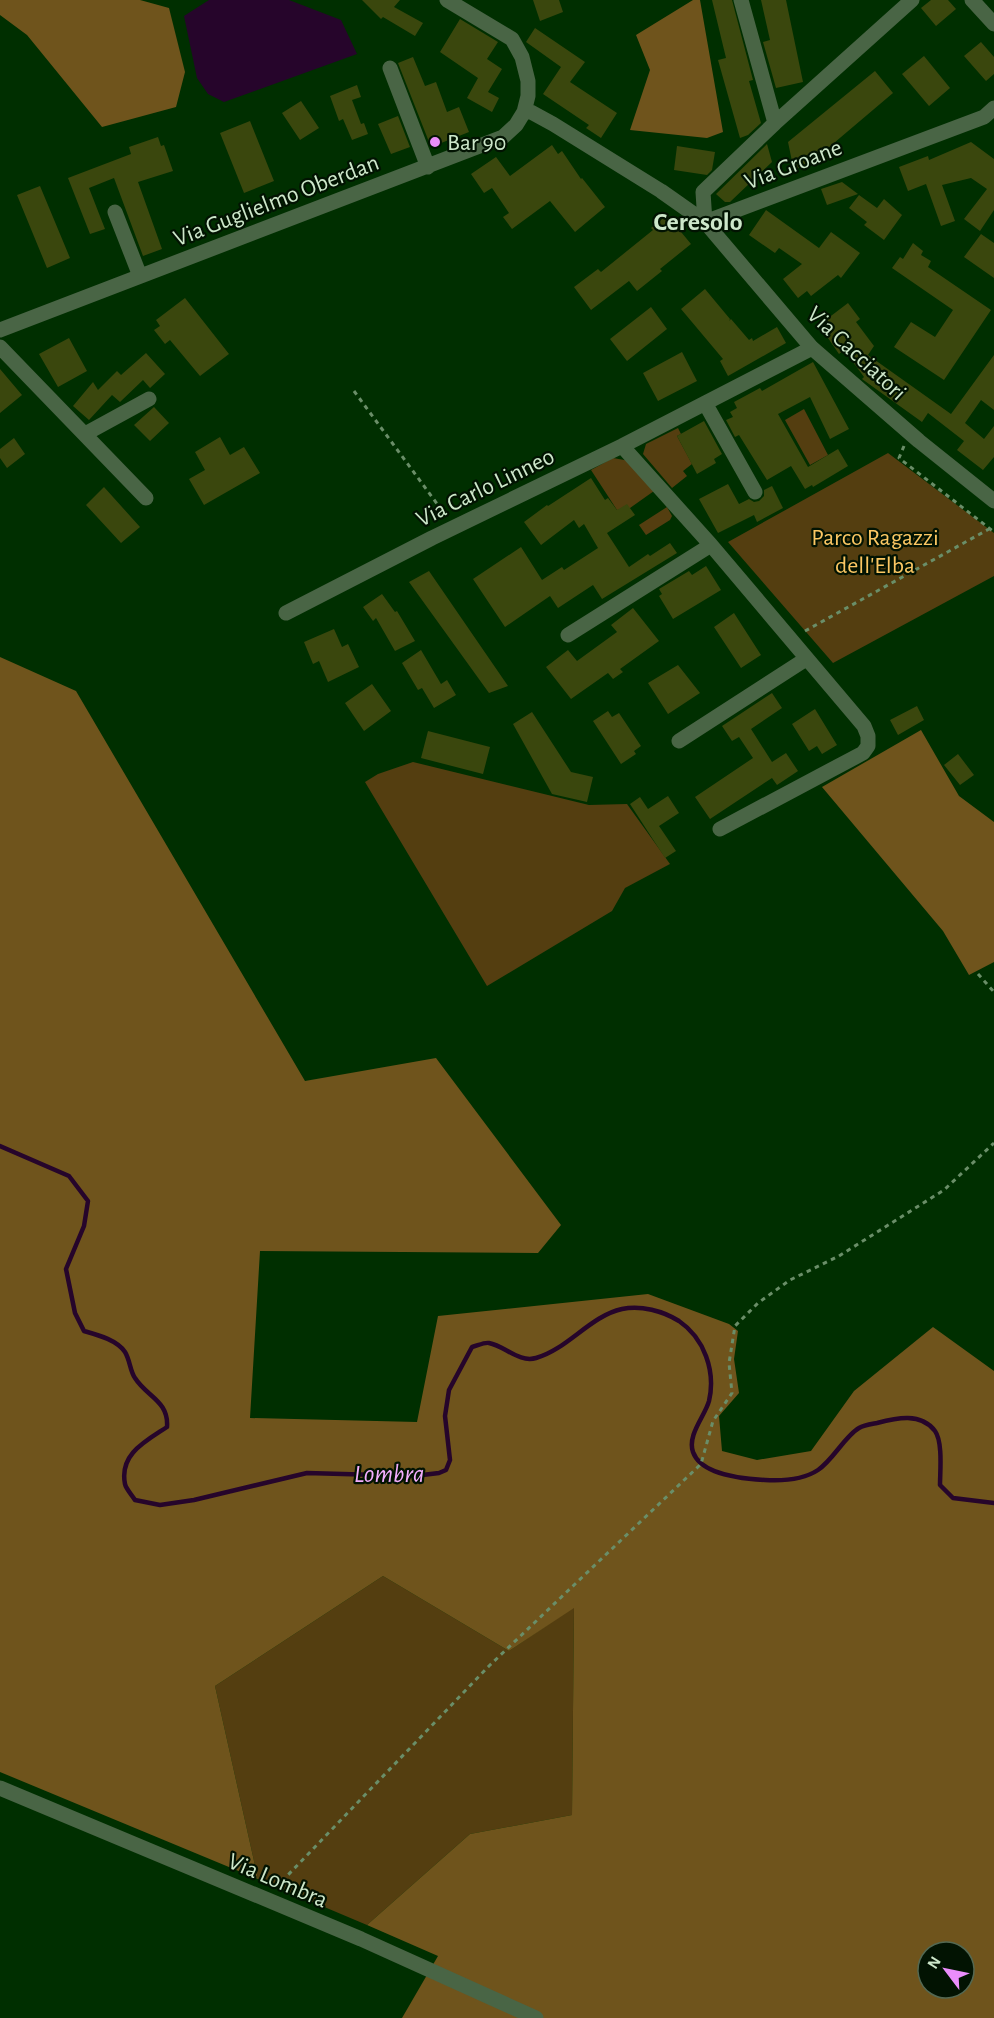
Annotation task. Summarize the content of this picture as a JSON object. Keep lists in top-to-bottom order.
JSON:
{
  "streets": {
    "street": [
      "Via Groane",
      "Via Guglielmo Oberdan",
      "Via Cacciatori",
      "Via Carlo Linneo",
      "Via Lombra"
    ]
  },
  "crossings": [
    ["Via Groane", "Via Cacciatori"],
    ["Via Cacciatori", "Via Carlo Linneo"]
  ],
  "districts": ["Ceresolo"],
  "water": ["Lombra"],
  "parks": ["Parco Ragazzi dell'Elba"],
  "places": ["Bar 90"],
  "north": "top left"
}
